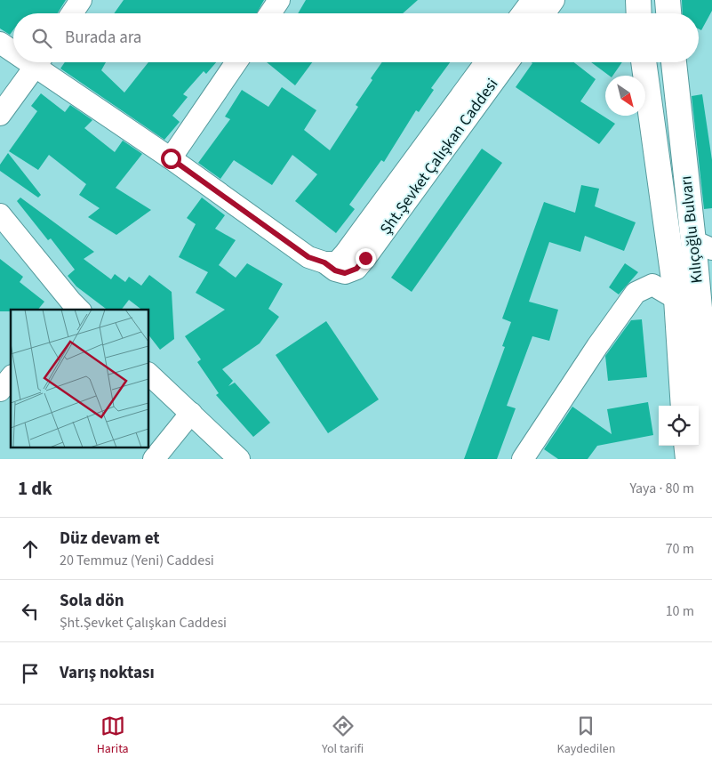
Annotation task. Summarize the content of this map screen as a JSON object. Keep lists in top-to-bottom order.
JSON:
{
  "streets": {
    "street": ["Şht.Şevket Çalışkan Caddesi", "Kılıçoğlu Bulvarı"]
  },
  "north": "bottom right",
  "page": {
    "search": "Burada ara",
    "heading": ["1 dk", "Yaya · 80 m"],
    "list": [
      ["Düz devam et", "20 Temmuz (Yeni) Caddesi", "70 m"],
      ["Sola dön", "Şht.Şevket Çalışkan Caddesi", "10 m"],
      "Varış noktası"
    ],
    "nav": ["Harita", "Yol tarifi", "Kaydedilen"]
  }
}
